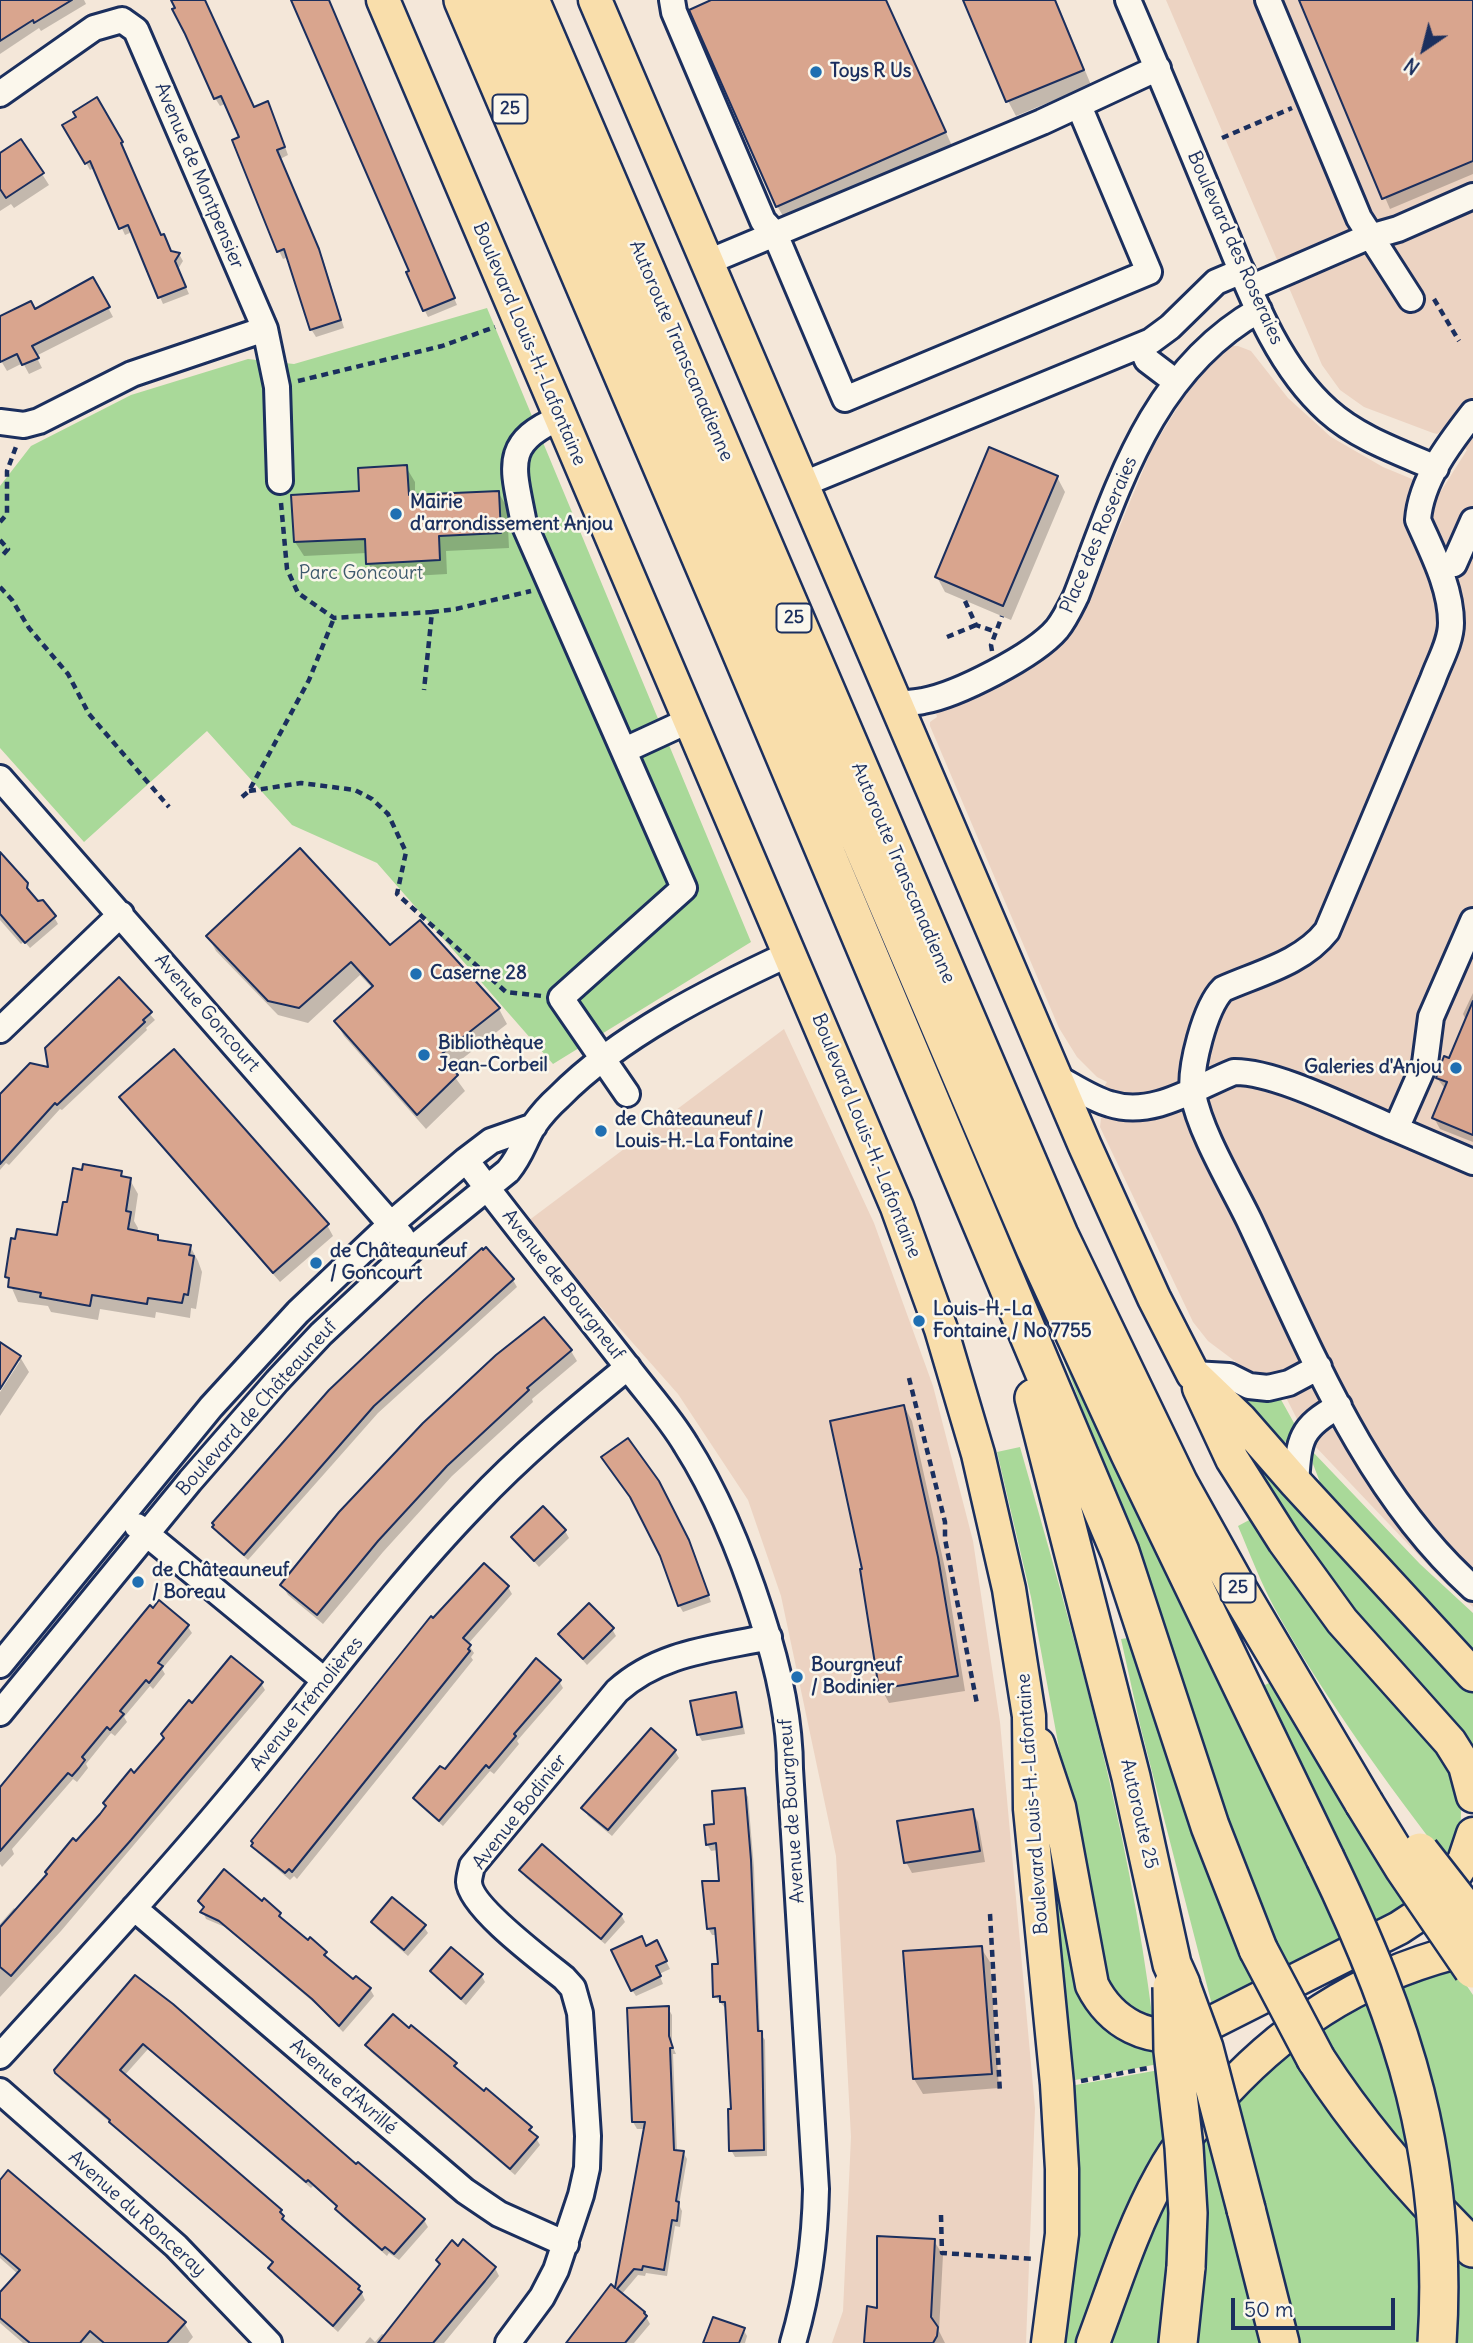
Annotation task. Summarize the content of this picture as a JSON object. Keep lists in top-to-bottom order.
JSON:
{
  "streets": {
    "highway": ["25", "Autoroute Transcanadienne", "Autoroute 25"],
    "main road": ["Boulevard Louis-H.-Lafontaine"],
    "street": [
      "Avenue de Montpensier",
      "Boulevard des Roseraies",
      "Place des Roseraies",
      "Avenue Goncourt",
      "Avenue de Bourgneuf",
      "Boulevard de Châteauneuf",
      "Avenue Trémolières",
      "Avenue Bodinier",
      "Avenue d'Avrillé",
      "Avenue du Ronceray"
    ]
  },
  "crossings": [
    ["25", "Autoroute 25"],
    ["Boulevard des Roseraies", "Place des Roseraies"],
    ["Boulevard Louis-H.-Lafontaine", "Boulevard de Châteauneuf"],
    ["Avenue Goncourt", "Boulevard de Châteauneuf"],
    ["Avenue de Bourgneuf", "Boulevard de Châteauneuf"],
    ["Avenue de Bourgneuf", "Avenue Trémolières"],
    ["Avenue de Bourgneuf", "Avenue Bodinier"],
    ["Avenue Trémolières", "Avenue d'Avrillé"],
    ["Avenue Bodinier", "Avenue d'Avrillé"]
  ],
  "parks": ["Parc Goncourt"],
  "places": [
    "Toys R Us",
    "Mairie d'arrondissement Anjou",
    "Caserne 28",
    "Bibliothèque Jean-Corbeil",
    "Galeries d'Anjou",
    "de Châteauneuf / Louis-H.-La Fontaine",
    "de Châteauneuf / Goncourt",
    "Louis-H.-La Fontaine / No 7755",
    "de Châteauneuf / Boreau",
    "Bourgneuf / Bodinier"
  ],
  "scale_bar": "50 m",
  "north": "bottom left"
}
